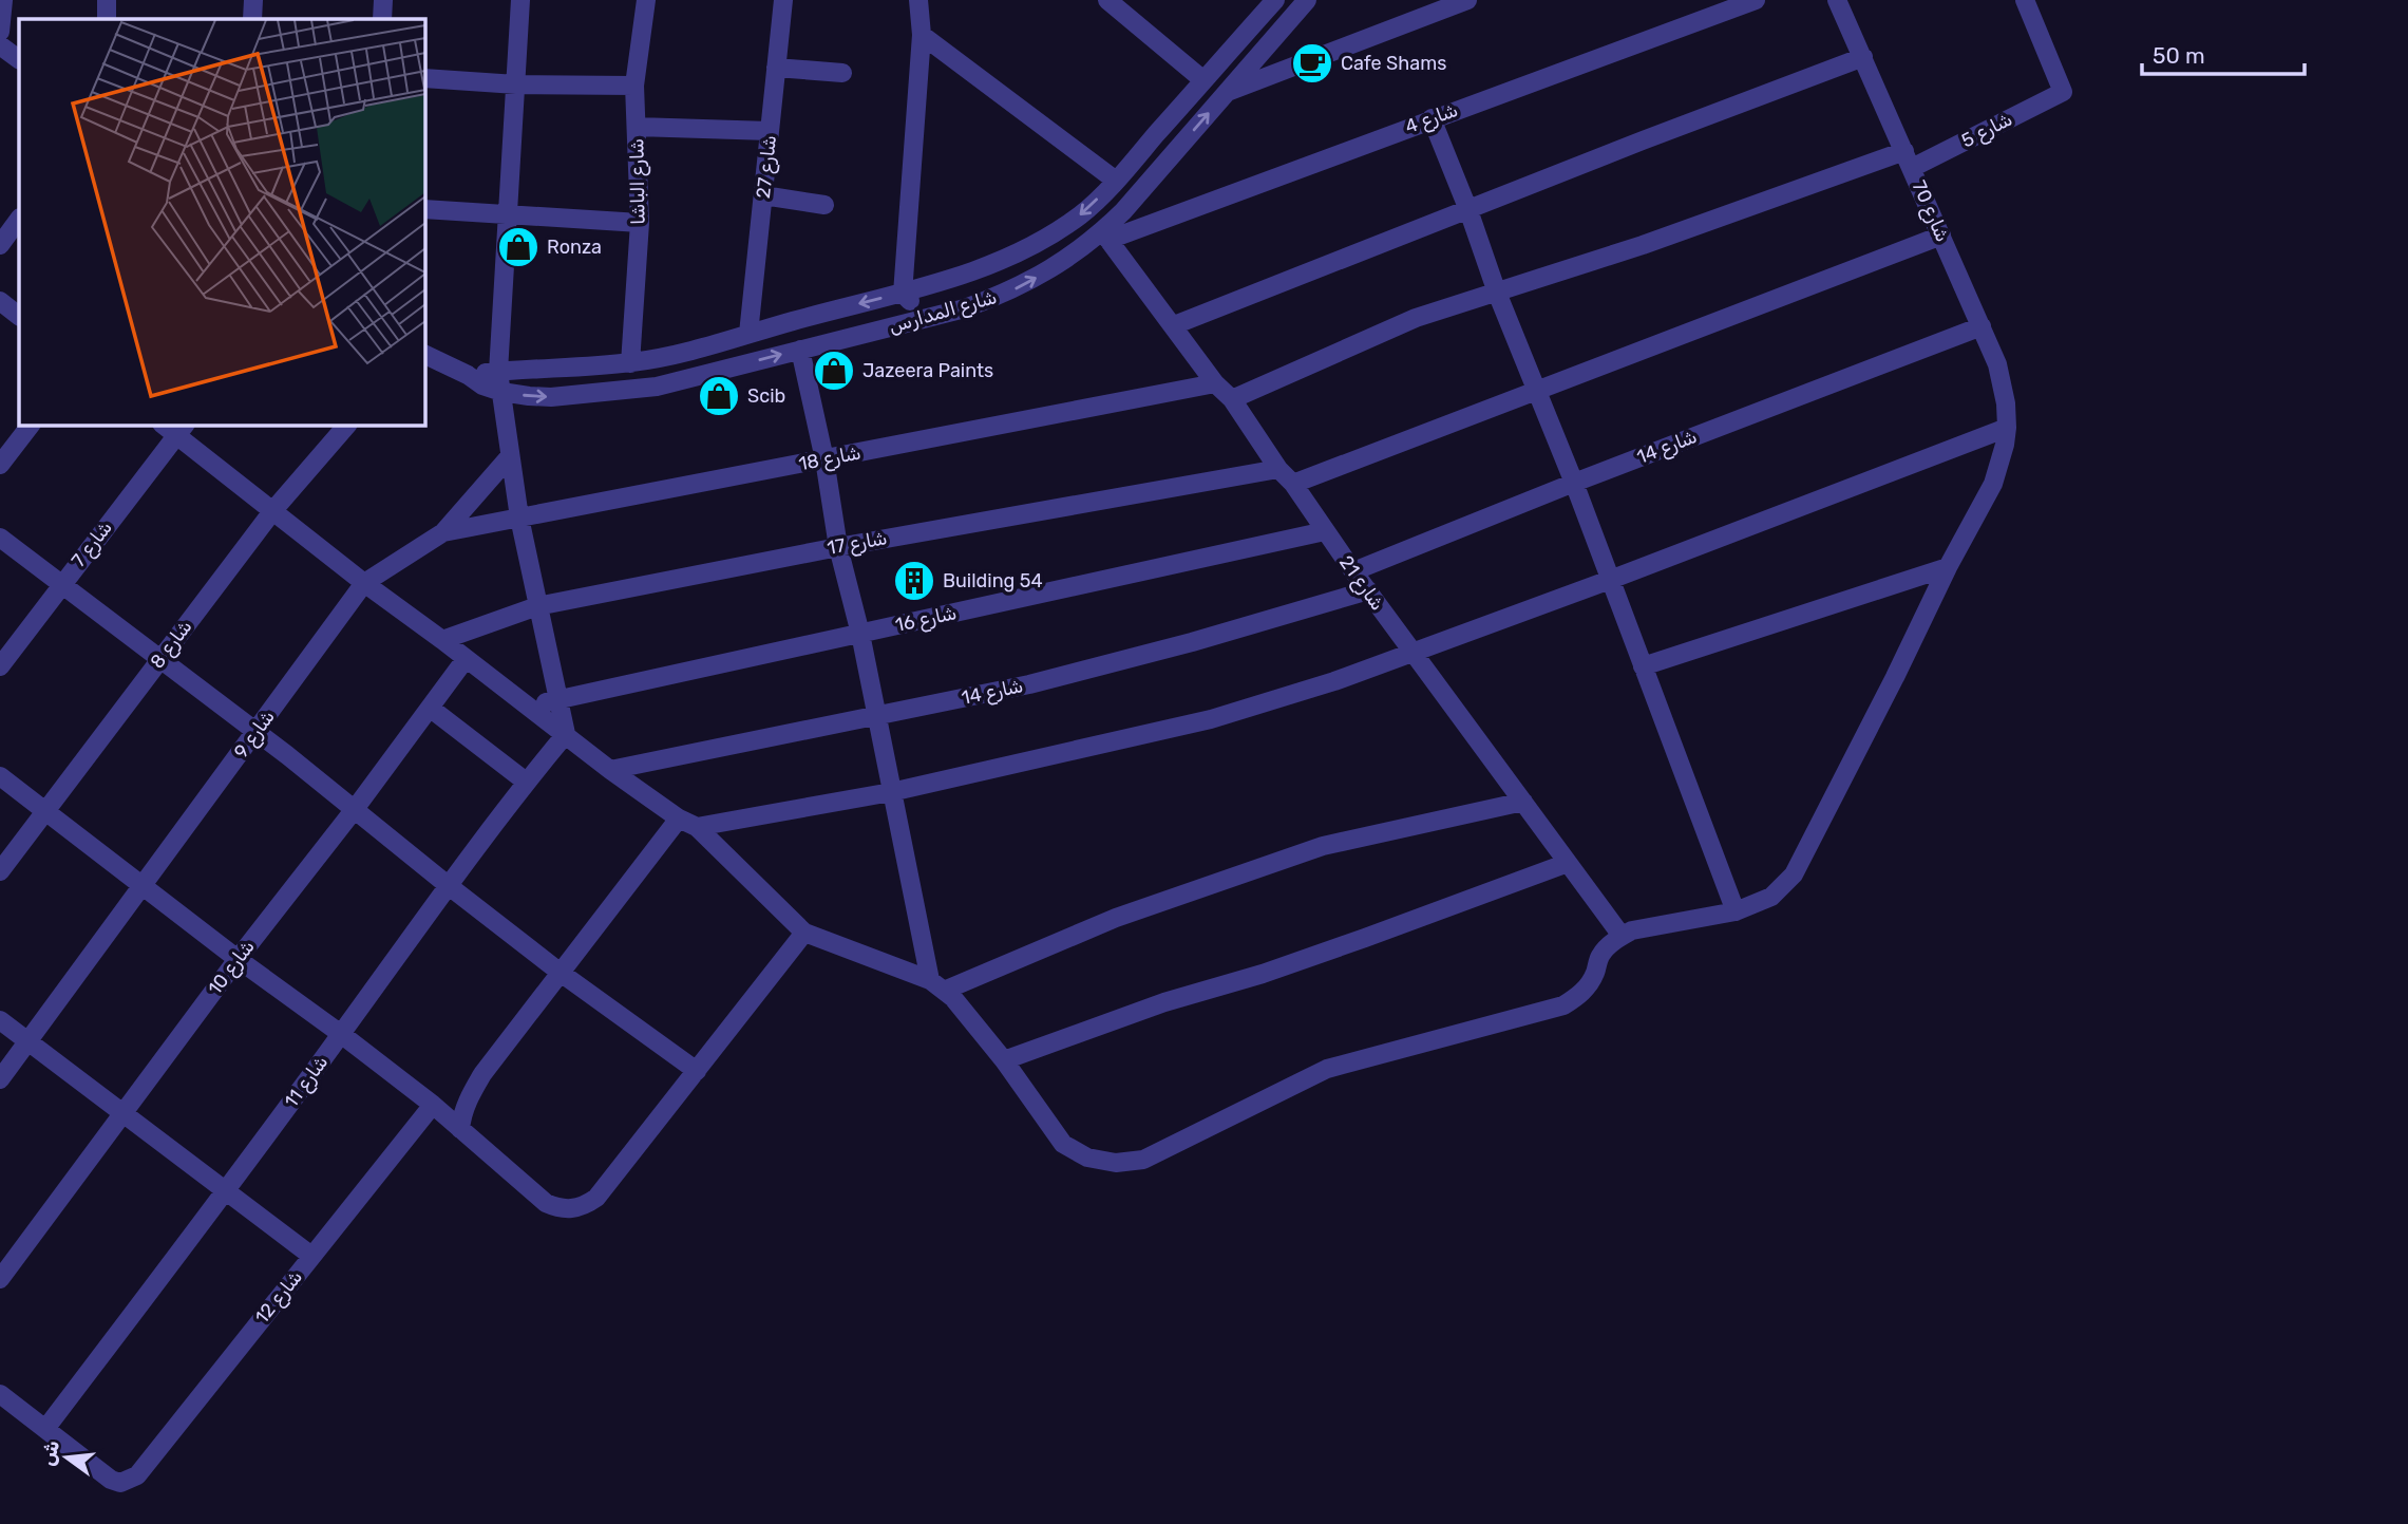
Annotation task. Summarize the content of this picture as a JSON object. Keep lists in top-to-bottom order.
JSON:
{
  "streets": {
    "street": [
      "شارع 4",
      "شارع 5",
      "شارع 27",
      "شارع الباشا",
      "شارع 70",
      "شارع المدارس",
      "شارع 14",
      "شارع 18",
      "شارع 17",
      "شارع 7",
      "شارع 21",
      "شارع 16",
      "شارع 8",
      "شارع 9",
      "شارع 10",
      "شارع 11",
      "شارع 12"
    ]
  },
  "crossings": [
    ["شارع 4", "شارع المدارس"],
    ["شارع 4", "شارع 21"],
    ["شارع 5", "شارع 70"],
    ["شارع 5", "شارع 21"],
    ["شارع 27", "شارع المدارس"],
    ["شارع الباشا", "شارع المدارس"],
    ["شارع 70", "شارع 14"],
    ["شارع 70", "شارع 21"],
    ["شارع المدارس", "شارع 21"],
    ["شارع 14", "شارع 21"],
    ["شارع 18", "شارع 21"],
    ["شارع 18", "شارع 9"],
    ["شارع 17", "شارع 21"],
    ["شارع 21", "شارع 16"],
    ["شارع 11", "شارع 12"]
  ],
  "places": {
    "cafe": ["Cafe Shams"],
    "shop": ["Ronza", "Jazeera Paints", "Scib"],
    "building": ["Building 54"]
  },
  "scale_bar": "50 m",
  "north": "left"
}
